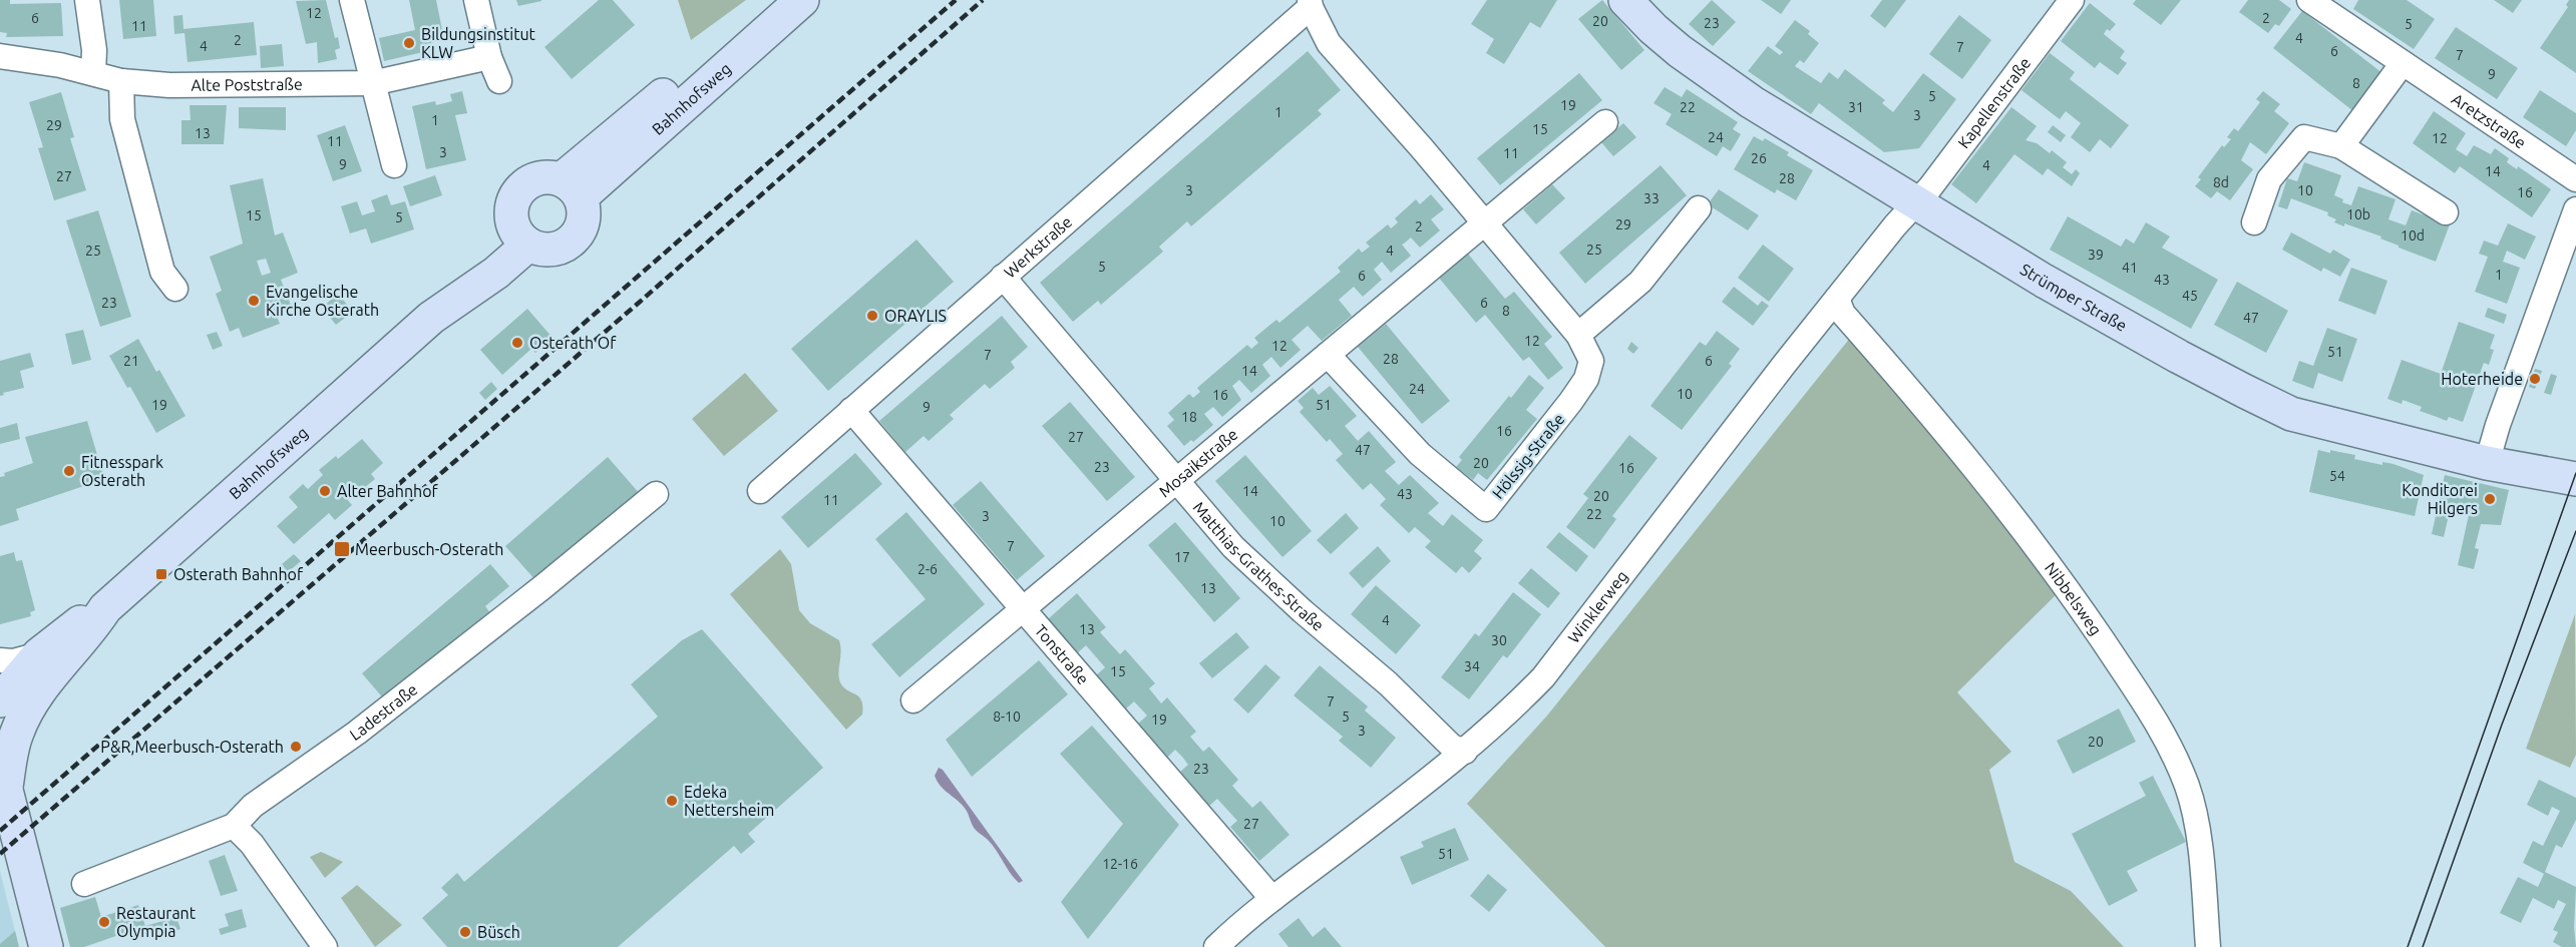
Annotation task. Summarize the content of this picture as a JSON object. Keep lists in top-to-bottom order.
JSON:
{
  "streets": {
    "main road": ["Bahnhofsweg", "Strümper Straße"],
    "street": [
      "Alte Poststraße",
      "Kapellenstraße",
      "Aretzstraße",
      "Werkstraße",
      "Hölssig-Straße",
      "Mosaikstraße",
      "Matthias-Grathes-Straße",
      "Nibbelsweg",
      "Winklerweg",
      "Tonstraße",
      "Ladestraße"
    ]
  },
  "crossings": [
    ["Kapellenstraße", "Strümper Straße"],
    ["Kapellenstraße", "Winklerweg"],
    ["Werkstraße", "Hölssig-Straße"],
    ["Werkstraße", "Matthias-Grathes-Straße"],
    ["Werkstraße", "Tonstraße"],
    ["Strümper Straße", "Winklerweg"],
    ["Hölssig-Straße", "Mosaikstraße"],
    ["Mosaikstraße", "Matthias-Grathes-Straße"],
    ["Mosaikstraße", "Tonstraße"],
    ["Matthias-Grathes-Straße", "Winklerweg"],
    ["Nibbelsweg", "Winklerweg"],
    ["Winklerweg", "Tonstraße"]
  ],
  "places": {
    "other": [
      "Bildungsinstitut KLW",
      "Evangelische Kirche Osterath",
      "ORAYLIS",
      "Osterath Of",
      "Hoterheide",
      "Fitnesspark Osterath",
      "Alter Bahnhof",
      "Konditorei Hilgers",
      "P&R,Meerbusch-Osterath",
      "Edeka Nettersheim",
      "Restaurant Olympia",
      "Büsch"
    ],
    "transit": ["Meerbusch-Osterath", "Osterath Bahnhof"]
  },
  "house_numbers": [
    "12",
    "6",
    "2",
    "20",
    "23",
    "5",
    "11",
    "4",
    "2",
    "4",
    "7",
    "6",
    "7",
    "9",
    "8",
    "5",
    "19",
    "22",
    "31",
    "1",
    "3",
    "1",
    "29",
    "15",
    "13",
    "24",
    "12",
    "11",
    "3",
    "11",
    "26",
    "9",
    "4",
    "14",
    "27",
    "28",
    "8d",
    "3",
    "10",
    "16",
    "33",
    "10b",
    "15",
    "5",
    "29",
    "2",
    "10d",
    "25",
    "25",
    "4",
    "39",
    "5",
    "41",
    "1",
    "6",
    "43",
    "45",
    "23",
    "6",
    "8",
    "47",
    "12",
    "12",
    "51",
    "7",
    "28",
    "21",
    "6",
    "14",
    "24",
    "10",
    "16",
    "19",
    "51",
    "9",
    "18",
    "16",
    "27",
    "47",
    "20",
    "23",
    "16",
    "54",
    "14",
    "43",
    "20",
    "11",
    "22",
    "3",
    "10",
    "7",
    "17",
    "2-6",
    "13",
    "4",
    "13",
    "30",
    "34",
    "15",
    "7",
    "8-10",
    "5",
    "19",
    "3",
    "20",
    "23",
    "27",
    "51",
    "12-16"
  ]
}
